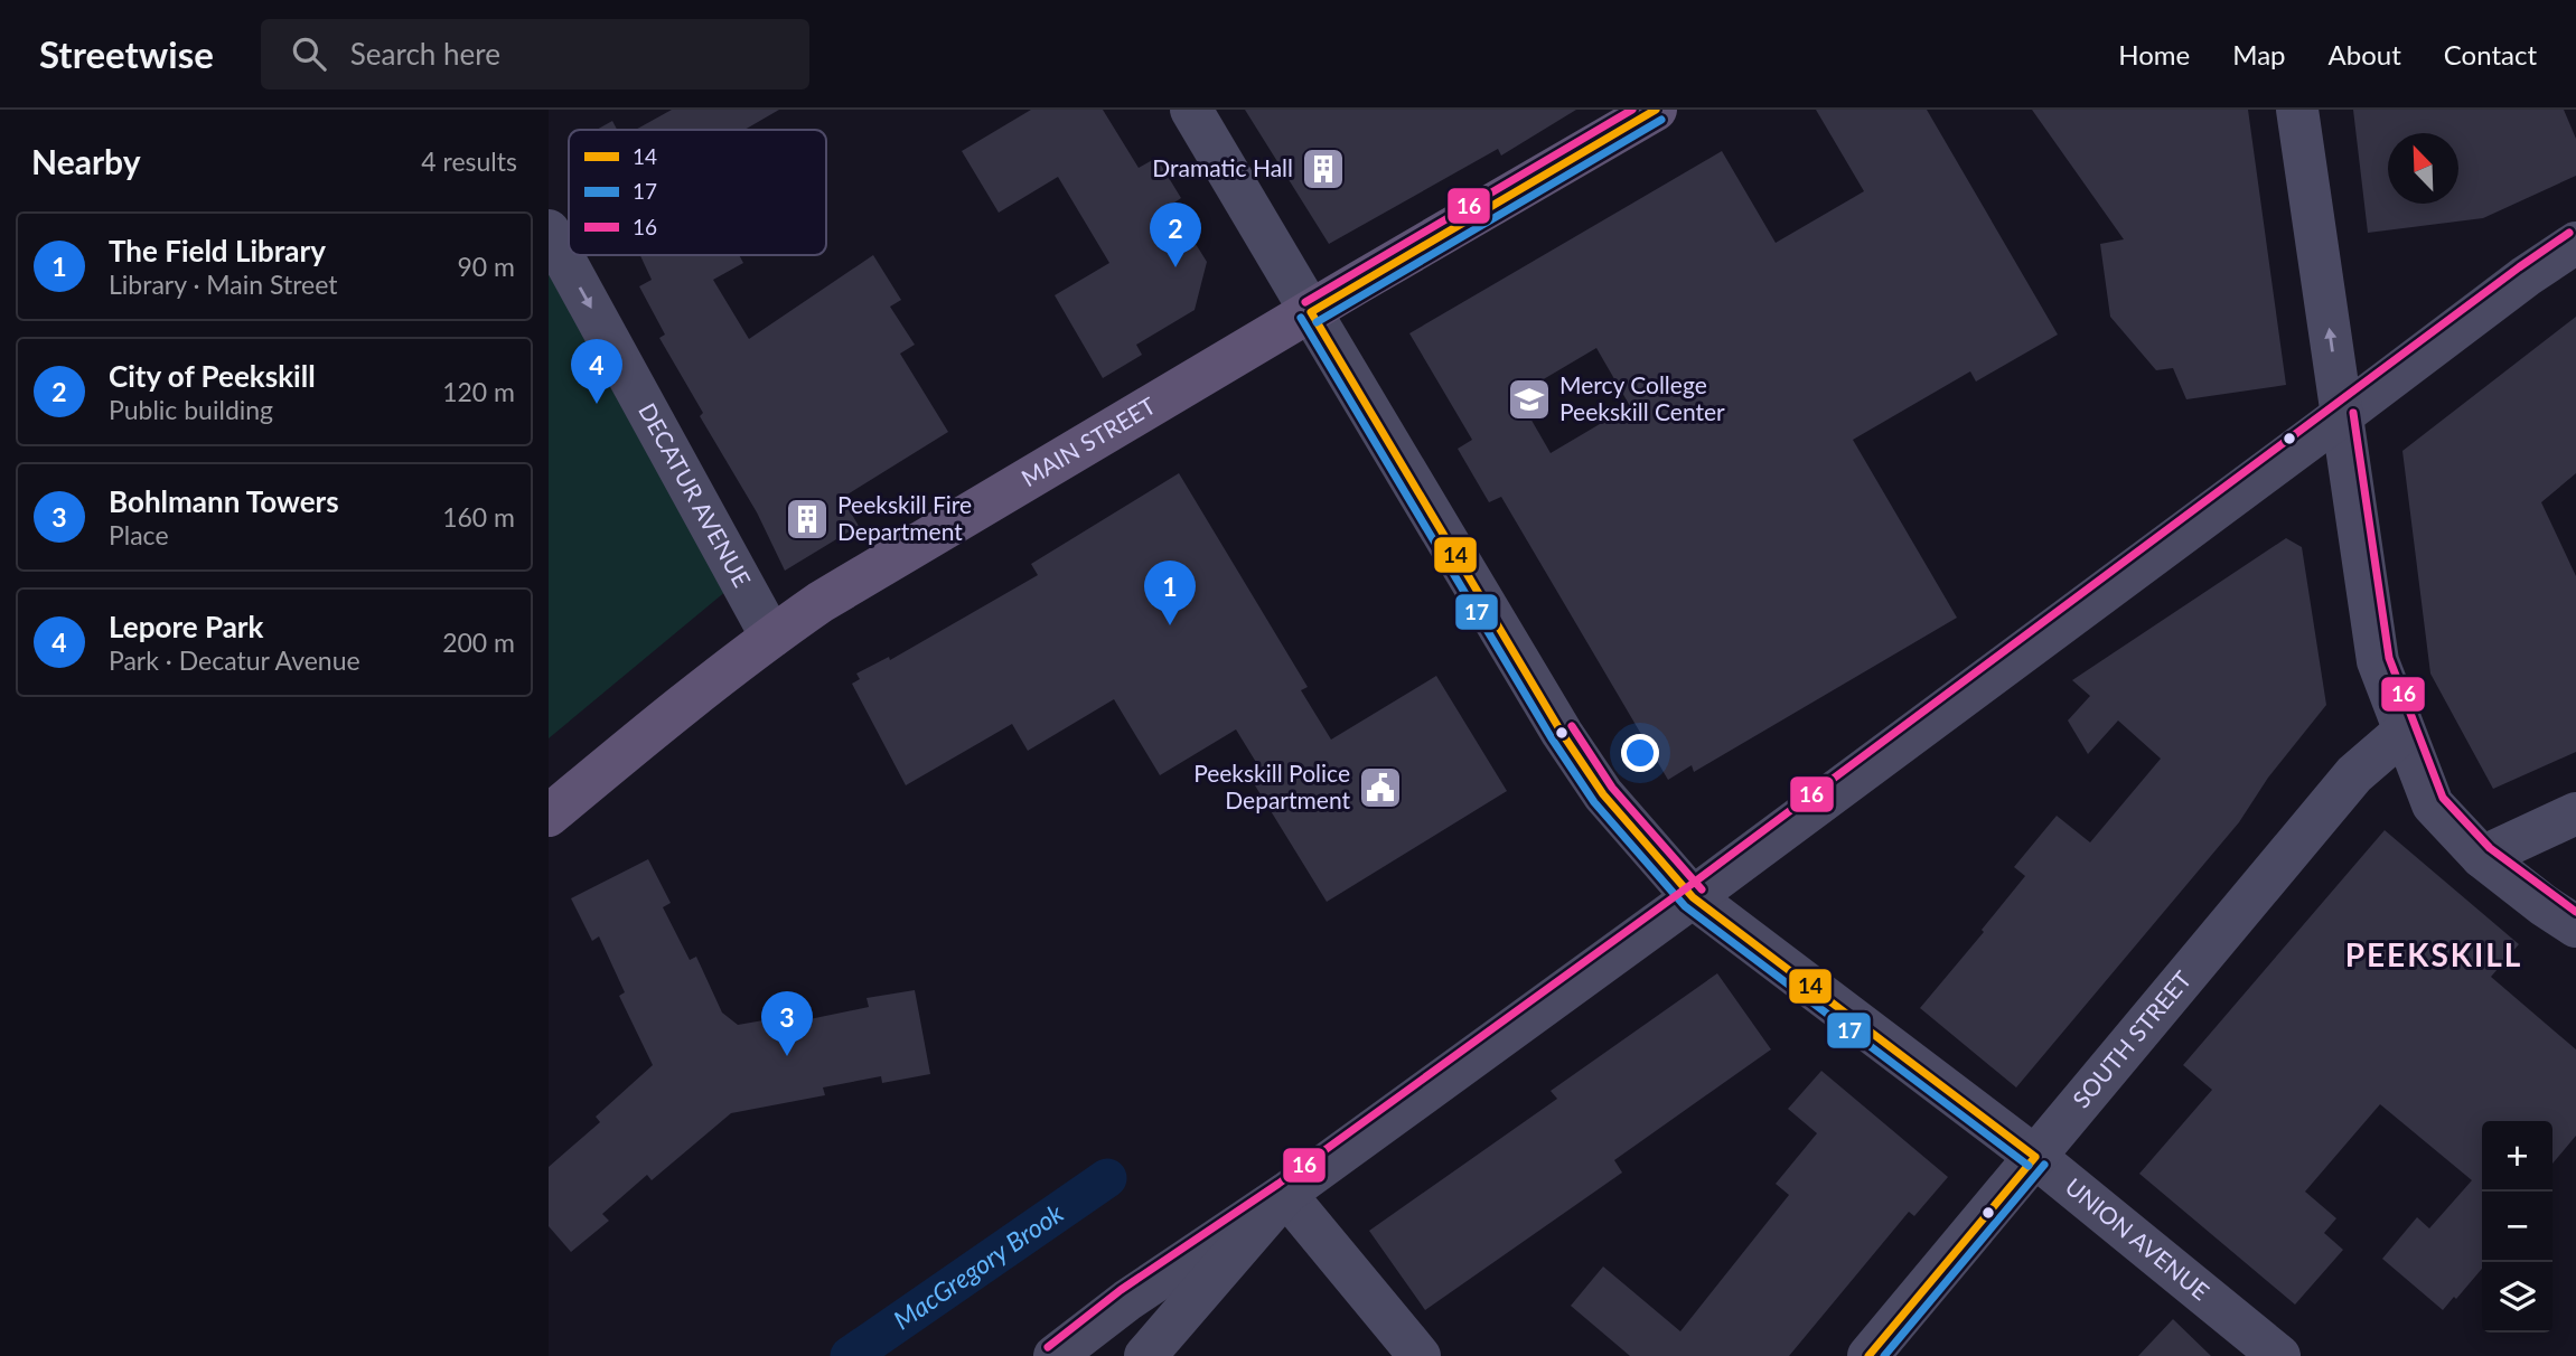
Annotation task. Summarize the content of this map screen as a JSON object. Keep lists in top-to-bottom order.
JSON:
{
  "streets": {
    "main road": ["MAIN STREET"],
    "street": ["DECATUR AVENUE", "SOUTH STREET", "UNION AVENUE"]
  },
  "crossings": [
    ["MAIN STREET", "DECATUR AVENUE"],
    ["MAIN STREET", "UNION AVENUE"],
    ["SOUTH STREET", "UNION AVENUE"]
  ],
  "one_way": ["DECATUR AVENUE"],
  "districts": ["PEEKSKILL"],
  "water": ["MacGregory Brook"],
  "places": {
    "building": ["Dramatic Hall", "Peekskill Fire Department"],
    "school or university": ["Mercy College Peekskill Center"],
    "public building": ["Peekskill Police Department"]
  },
  "lines": ["transit line 14", "transit line 16", "transit line 17"],
  "legend": ["14", "17", "16"],
  "north": "top left",
  "page": {
    "header": "Streetwise",
    "search": "Search here",
    "nav": [
      "Home",
      "Map",
      "About",
      "Contact"
    ],
    "heading": ["Nearby", "4 results"],
    "pins": [
      "2",
      "4",
      "1",
      "3"
    ],
    "list": [
      {
        "mark": "1",
        "name": "The Field Library",
        "note": "Library · Main Street",
        "value": "90 m"
      },
      {
        "mark": "2",
        "name": "City of Peekskill",
        "note": "Public building",
        "value": "120 m"
      },
      {
        "mark": "3",
        "name": "Bohlmann Towers",
        "note": "Place",
        "value": "160 m"
      },
      {
        "mark": "4",
        "name": "Lepore Park",
        "note": "Park · Decatur Avenue",
        "value": "200 m"
      }
    ],
    "map_buttons": ["+", "−"]
  }
}
